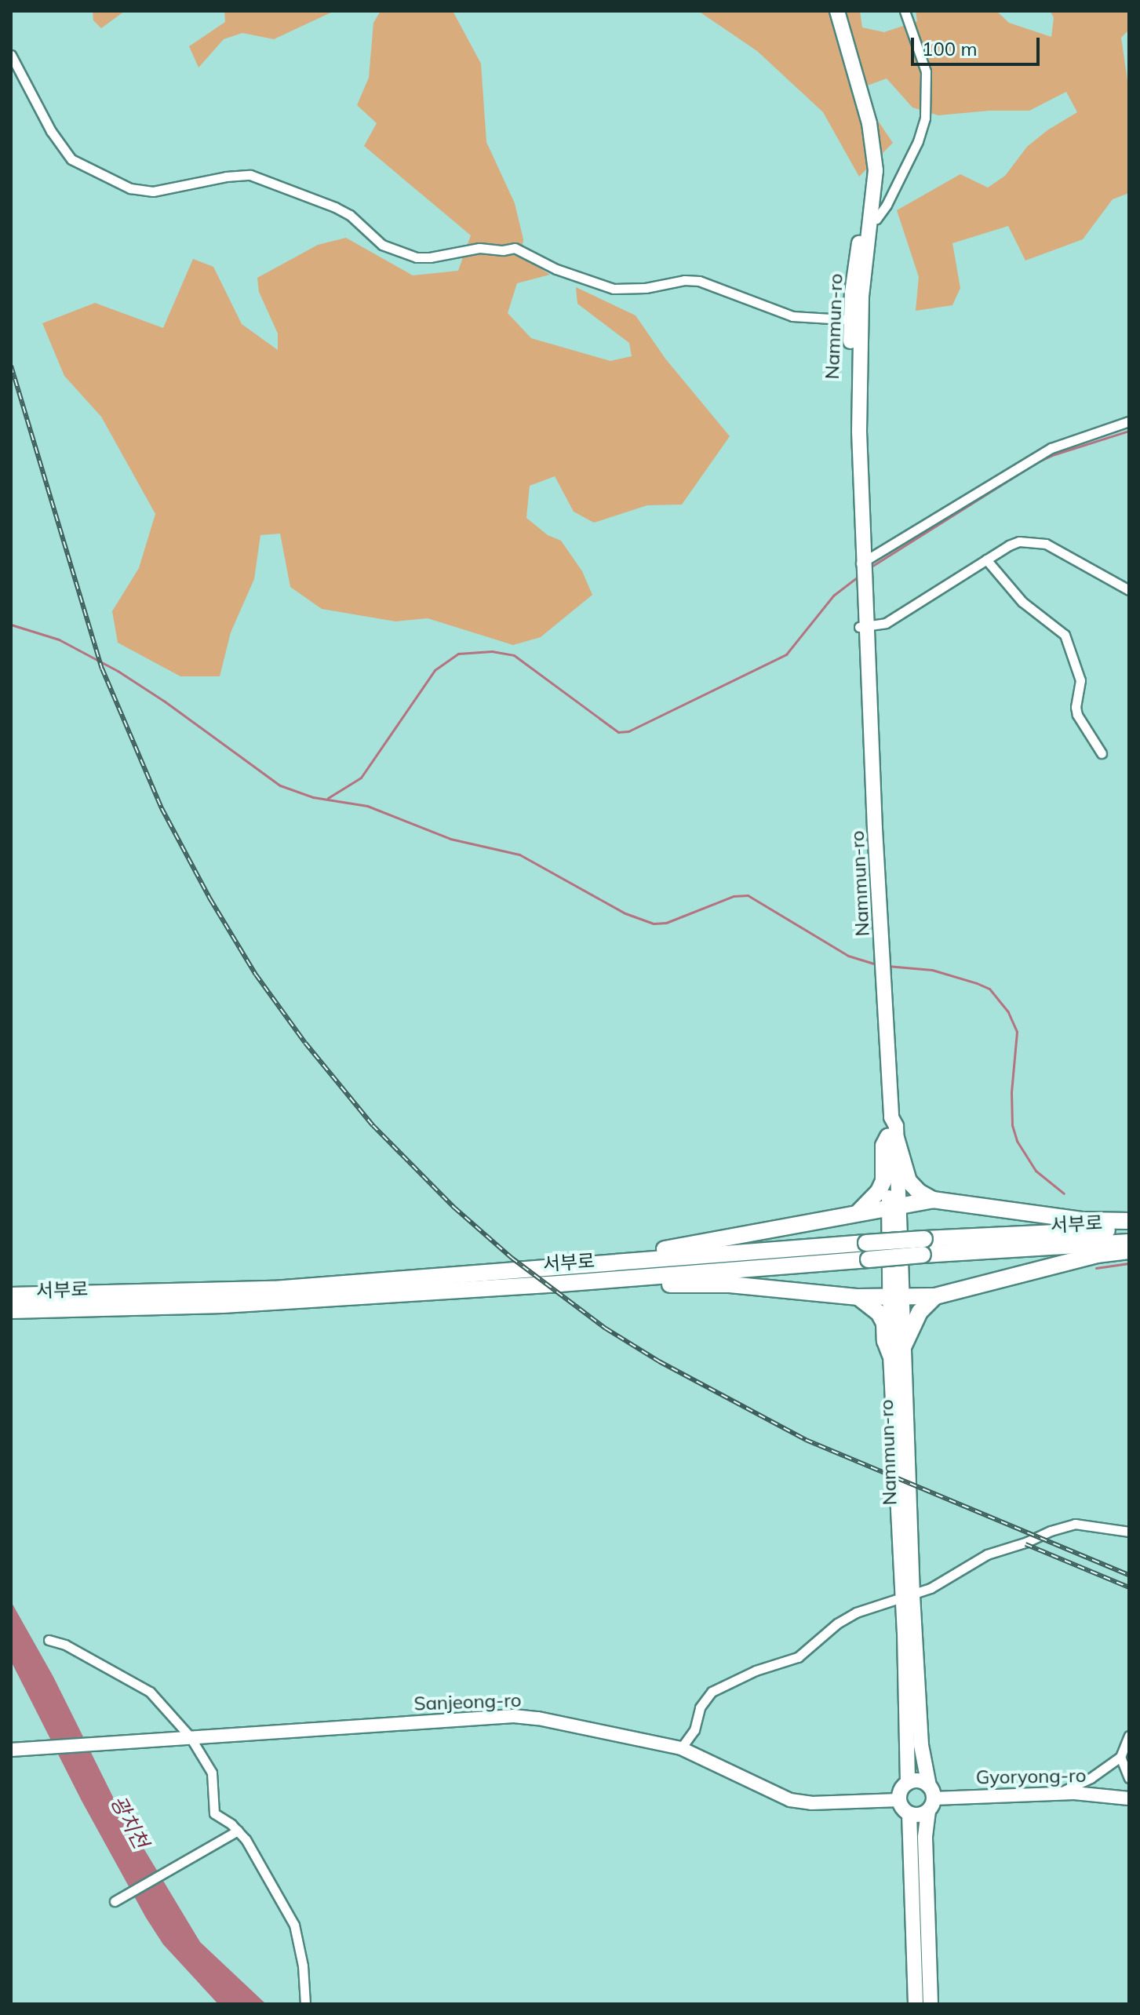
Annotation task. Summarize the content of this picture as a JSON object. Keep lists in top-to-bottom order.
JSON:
{
  "streets": {
    "highway": ["서부로"],
    "main road": ["Nammun-ro"],
    "street": ["Sanjeong-ro", "Gyoryong-ro"]
  },
  "crossings": [
    ["Nammun-ro", "Sanjeong-ro"],
    ["Nammun-ro", "Gyoryong-ro"],
    ["Sanjeong-ro", "Gyoryong-ro"]
  ],
  "water": ["광치천"],
  "scale_bar": "100 m"
}
